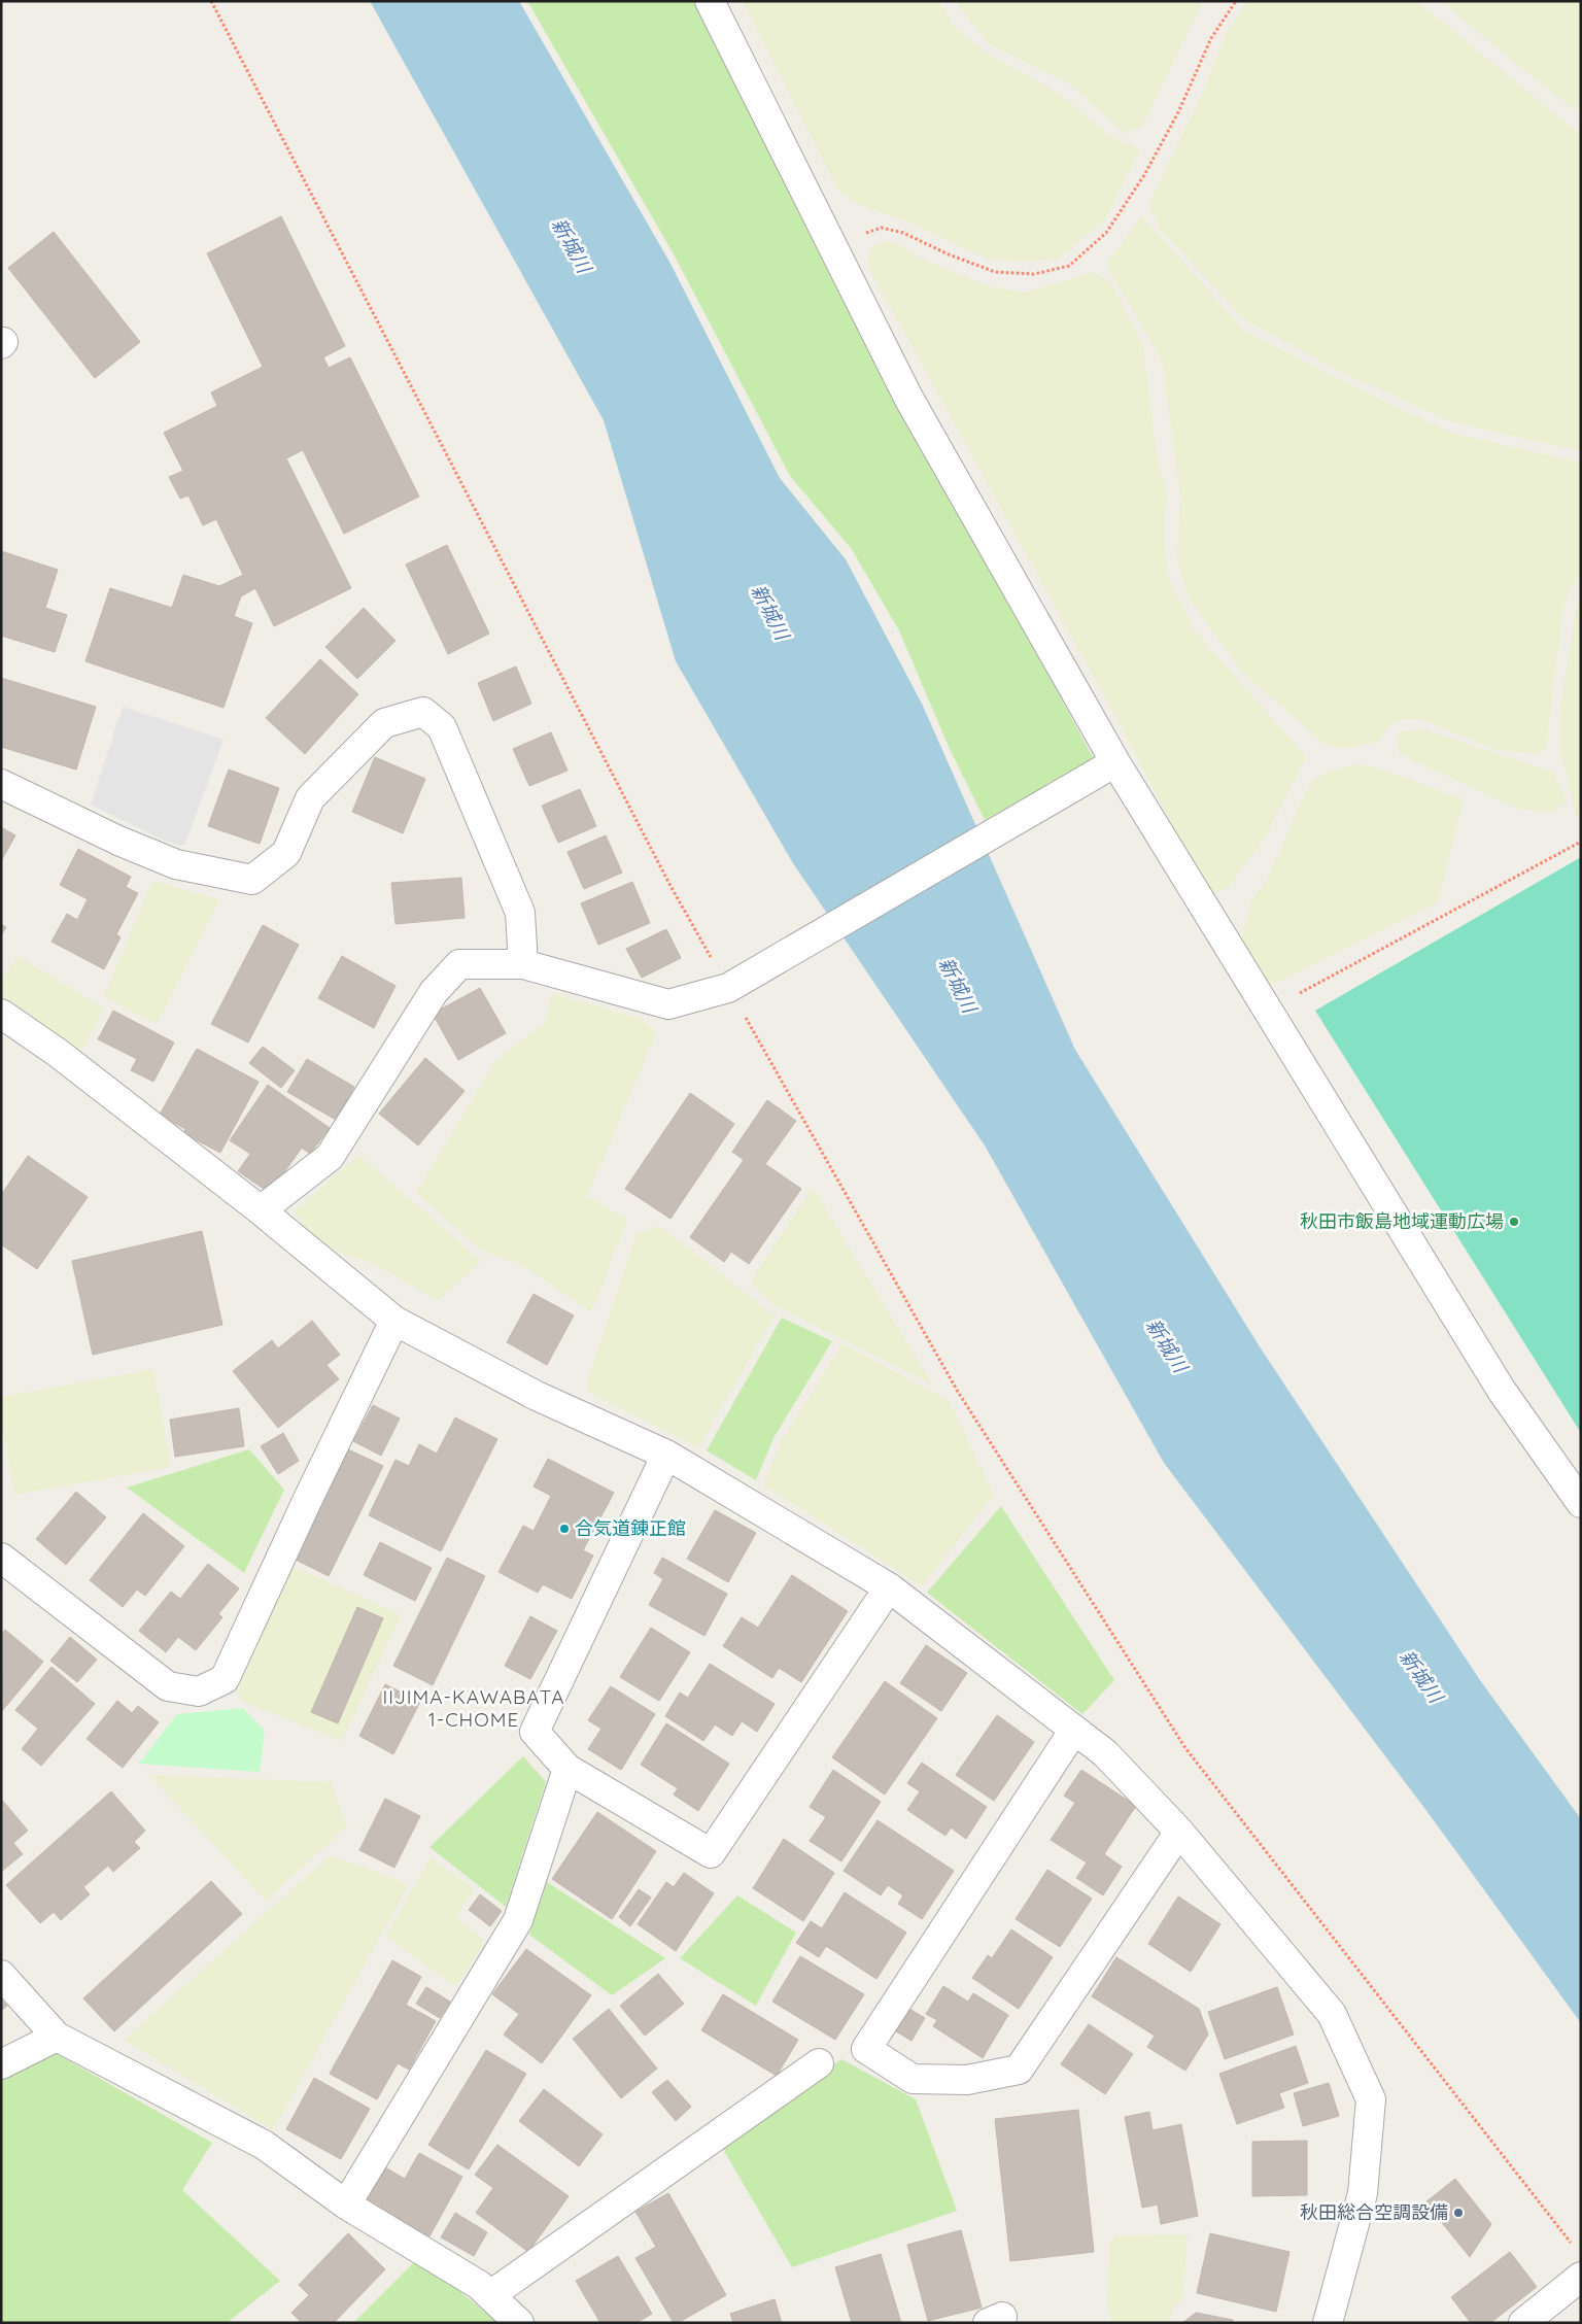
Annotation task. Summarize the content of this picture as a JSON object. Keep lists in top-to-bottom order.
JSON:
{
  "districts": ["IIJIMA-KAWABATA 1-CHOME"],
  "water": ["新城川"],
  "places": ["秋田市飯島地域運動広場", "合気道錬正館", "秋田総合空調設備"]
}
